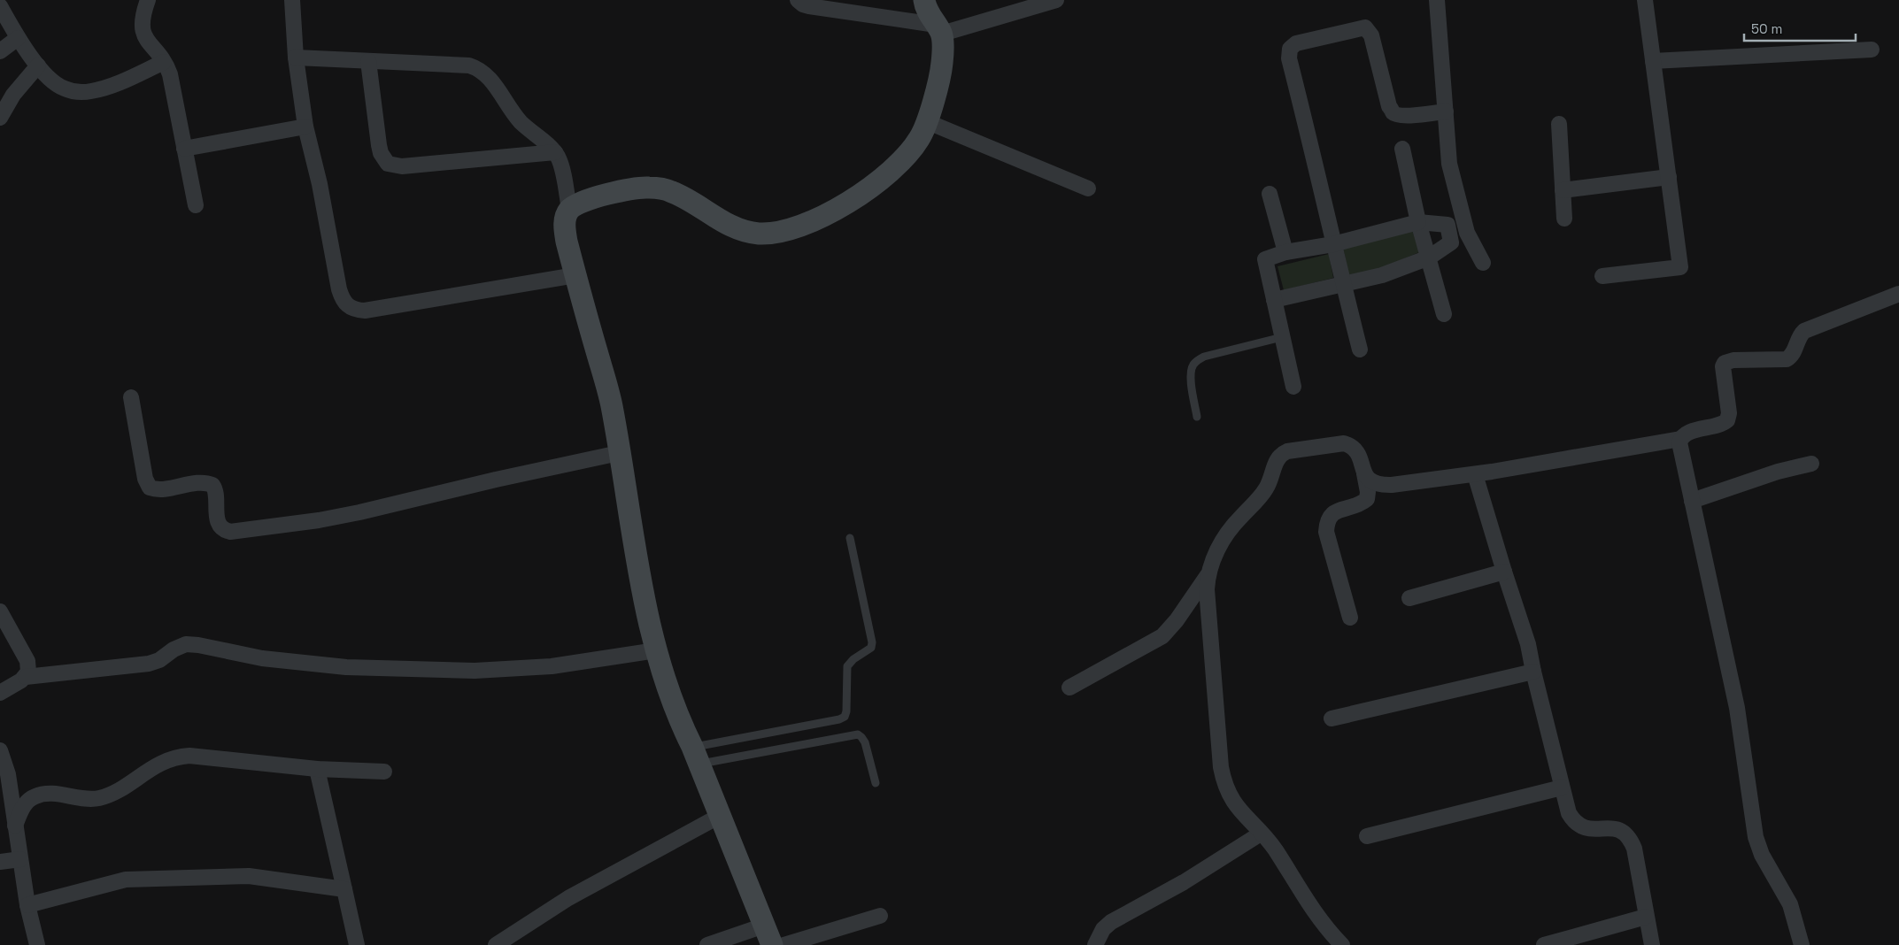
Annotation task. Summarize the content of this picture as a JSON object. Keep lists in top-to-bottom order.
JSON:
{
  "scale_bar": "50 m"
}
